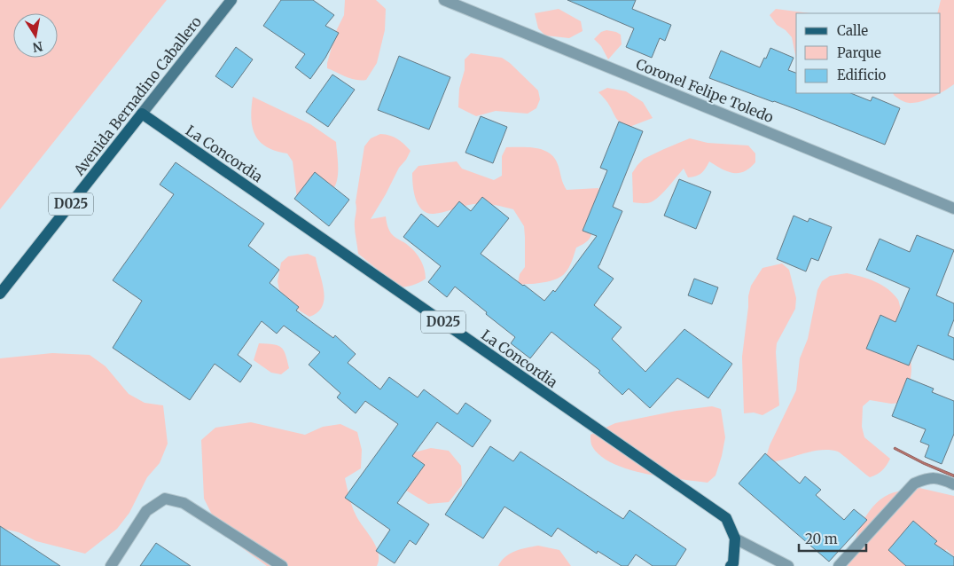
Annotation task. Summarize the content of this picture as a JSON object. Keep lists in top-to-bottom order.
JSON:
{
  "streets": {
    "main road": ["Avenida Bernadino Caballero", "La Concordia", "D025"],
    "street": ["Coronel Felipe Toledo"]
  },
  "crossings": [
    ["Avenida Bernadino Caballero", "La Concordia"],
    ["La Concordia", "D025"]
  ],
  "legend": ["Calle", "Parque", "Edificio"],
  "scale_bar": "20 m",
  "north": "bottom"
}
